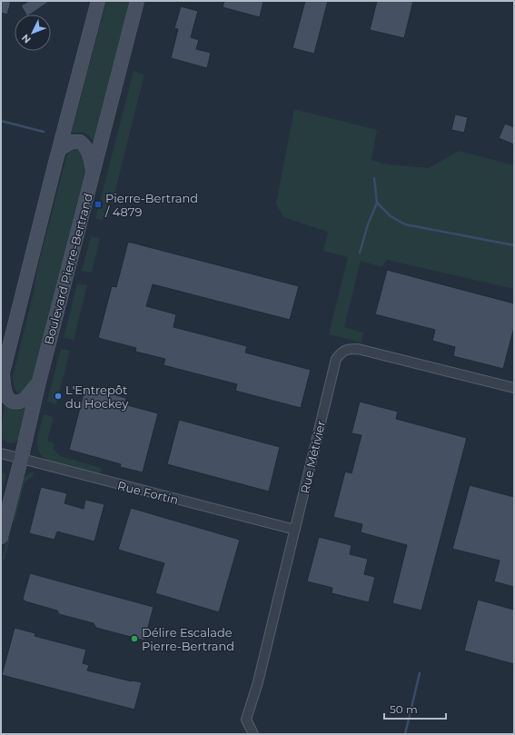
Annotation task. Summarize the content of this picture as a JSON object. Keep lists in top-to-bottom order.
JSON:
{
  "streets": {
    "main road": ["Boulevard Pierre-Bertrand"],
    "street": ["Rue Métivier", "Rue Fortin"]
  },
  "crossings": [
    ["Boulevard Pierre-Bertrand", "Rue Fortin"],
    ["Rue Métivier", "Rue Fortin"]
  ],
  "places": {
    "transit": ["Pierre-Bertrand / 4879"],
    "other": ["L'Entrepôt du Hockey", "Délire Escalade Pierre-Bertrand"]
  },
  "scale_bar": "50 m",
  "north": "bottom left"
}
